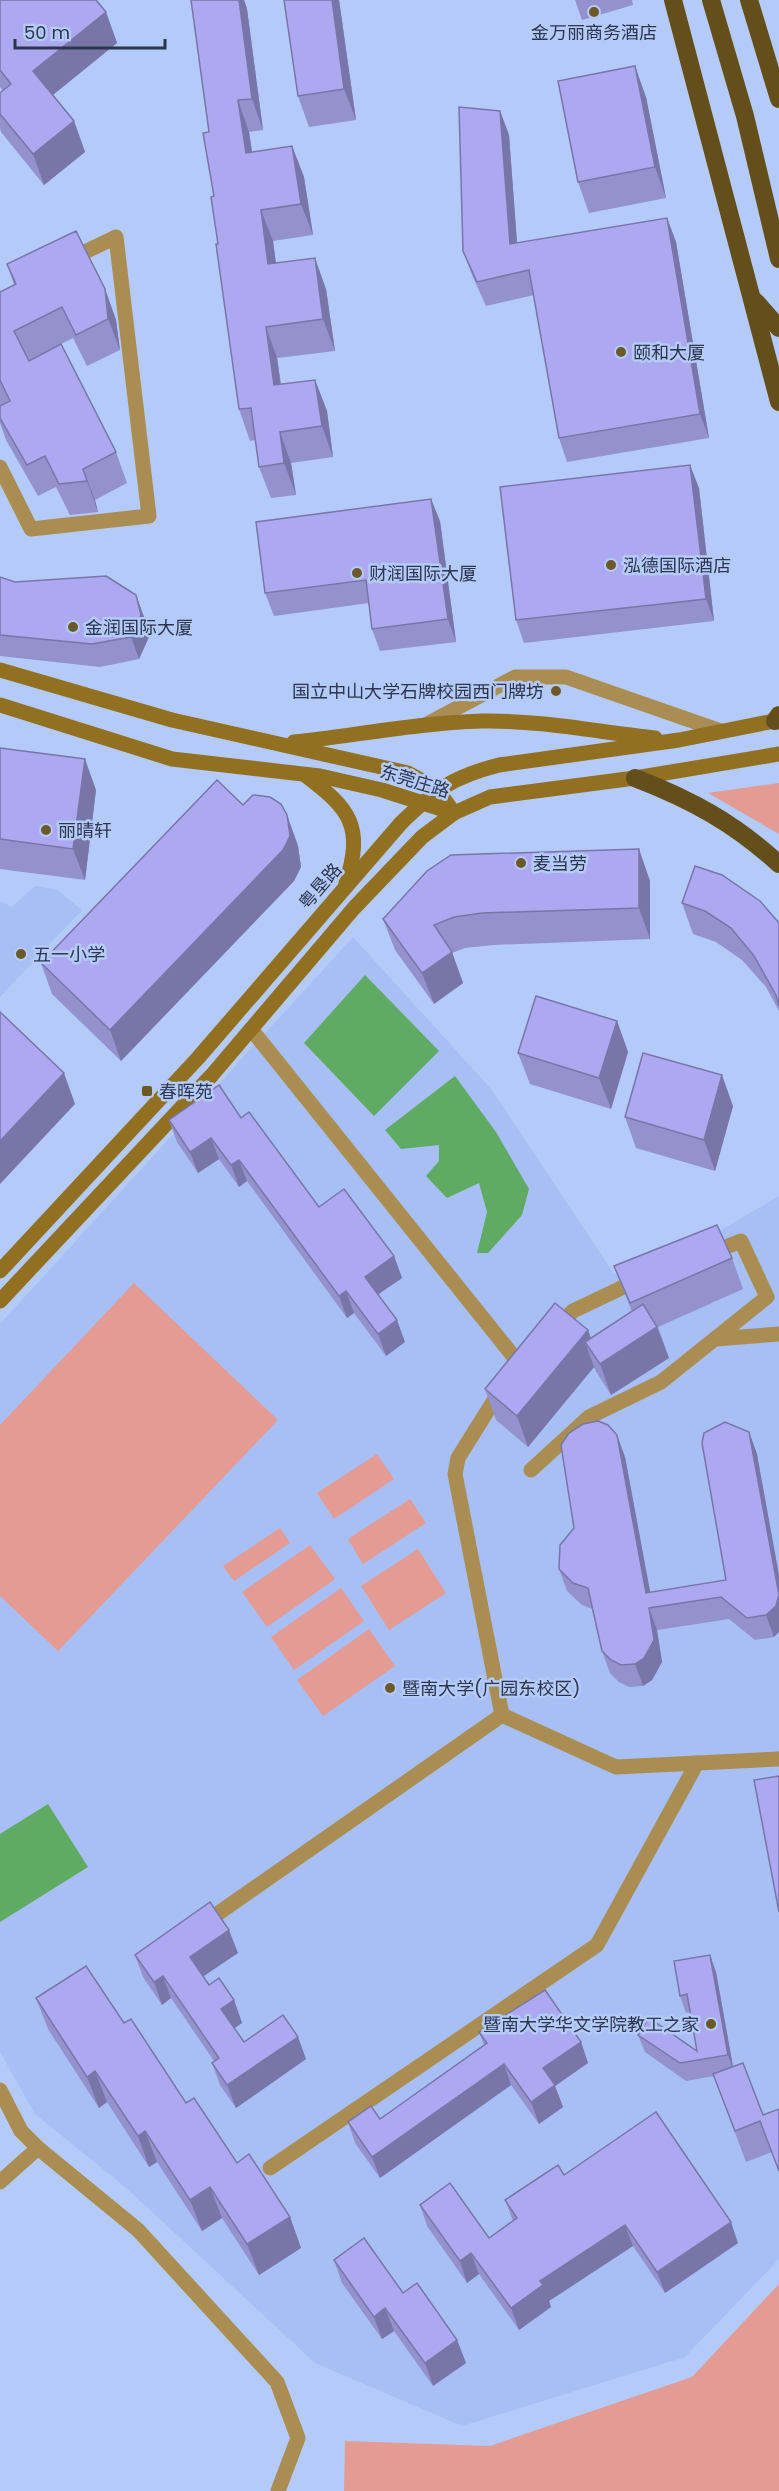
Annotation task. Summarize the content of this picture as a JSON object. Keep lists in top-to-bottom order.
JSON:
{
  "streets": {
    "main road": ["东莞庄路", "粤垦路"]
  },
  "crossings": [
    ["东莞庄路", "粤垦路"]
  ],
  "places": {
    "other": [
      "金万丽商务酒店",
      "颐和大厦",
      "泓德国际酒店",
      "财润国际大厦",
      "金润国际大厦",
      "国立中山大学石牌校园西门牌坊",
      "丽晴轩",
      "麦当劳",
      "五一小学",
      "暨南大学(广园东校区)",
      "暨南大学华文学院教工之家"
    ],
    "transit": ["春晖苑"]
  },
  "scale_bar": "50 m"
}
